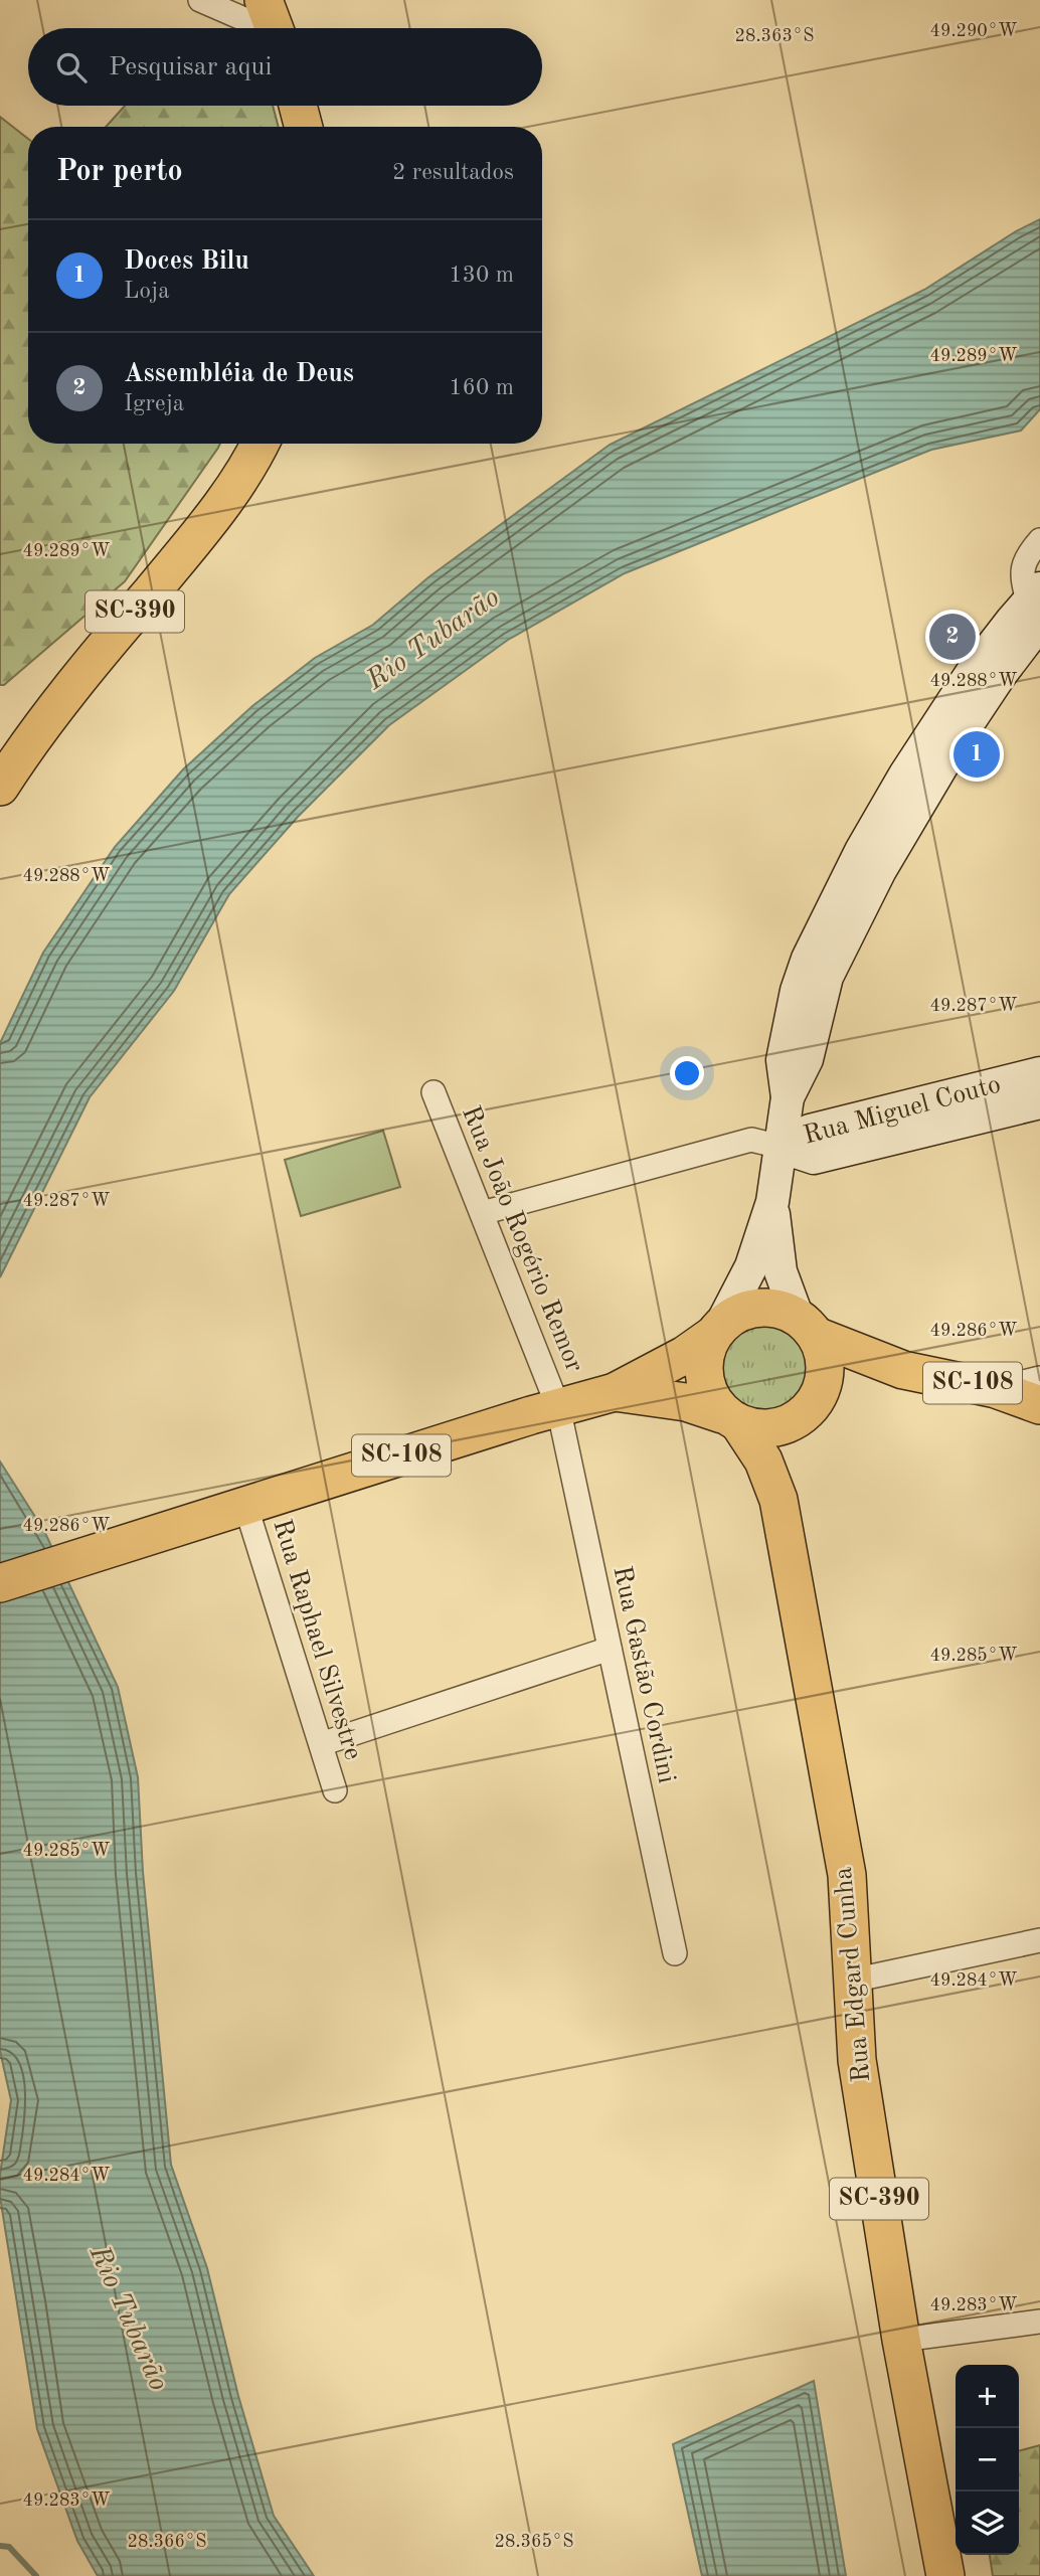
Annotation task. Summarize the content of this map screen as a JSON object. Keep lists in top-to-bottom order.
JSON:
{
  "streets": {
    "main road": [
      "SC-390",
      "Rua Miguel Couto",
      "SC-108",
      "Rua Edgard Cunha"
    ],
    "street": ["Rua João Rogério Remor", "Rua Raphael Silvestre", "Rua Gastão Cordini"]
  },
  "crossings": [
    ["Rua João Rogério Remor", "SC-108"],
    ["Rua João Rogério Remor", "Rua Gastão Cordini"],
    ["SC-108", "Rua Raphael Silvestre"],
    ["SC-108", "Rua Gastão Cordini"],
    ["SC-108", "Rua Edgard Cunha"]
  ],
  "water": ["Rio Tubarão"],
  "page": {
    "search": "Pesquisar aqui",
    "heading": ["Por perto", "2 resultados"],
    "list": [
      {
        "mark": "1",
        "name": "Doces Bilu",
        "note": "Loja",
        "value": "130 m"
      },
      {
        "mark": "2",
        "name": "Assembléia de Deus",
        "note": "Igreja",
        "value": "160 m"
      }
    ],
    "pins": ["2", "1"],
    "map_buttons": ["+", "−"]
  },
  "coordinates": [
    "49.290°W",
    "28.363°S",
    "49.289°W",
    "49.288°W",
    "49.287°W",
    "49.286°W",
    "49.285°W",
    "49.284°W",
    "49.283°W",
    "28.366°S",
    "28.365°S"
  ]
}
